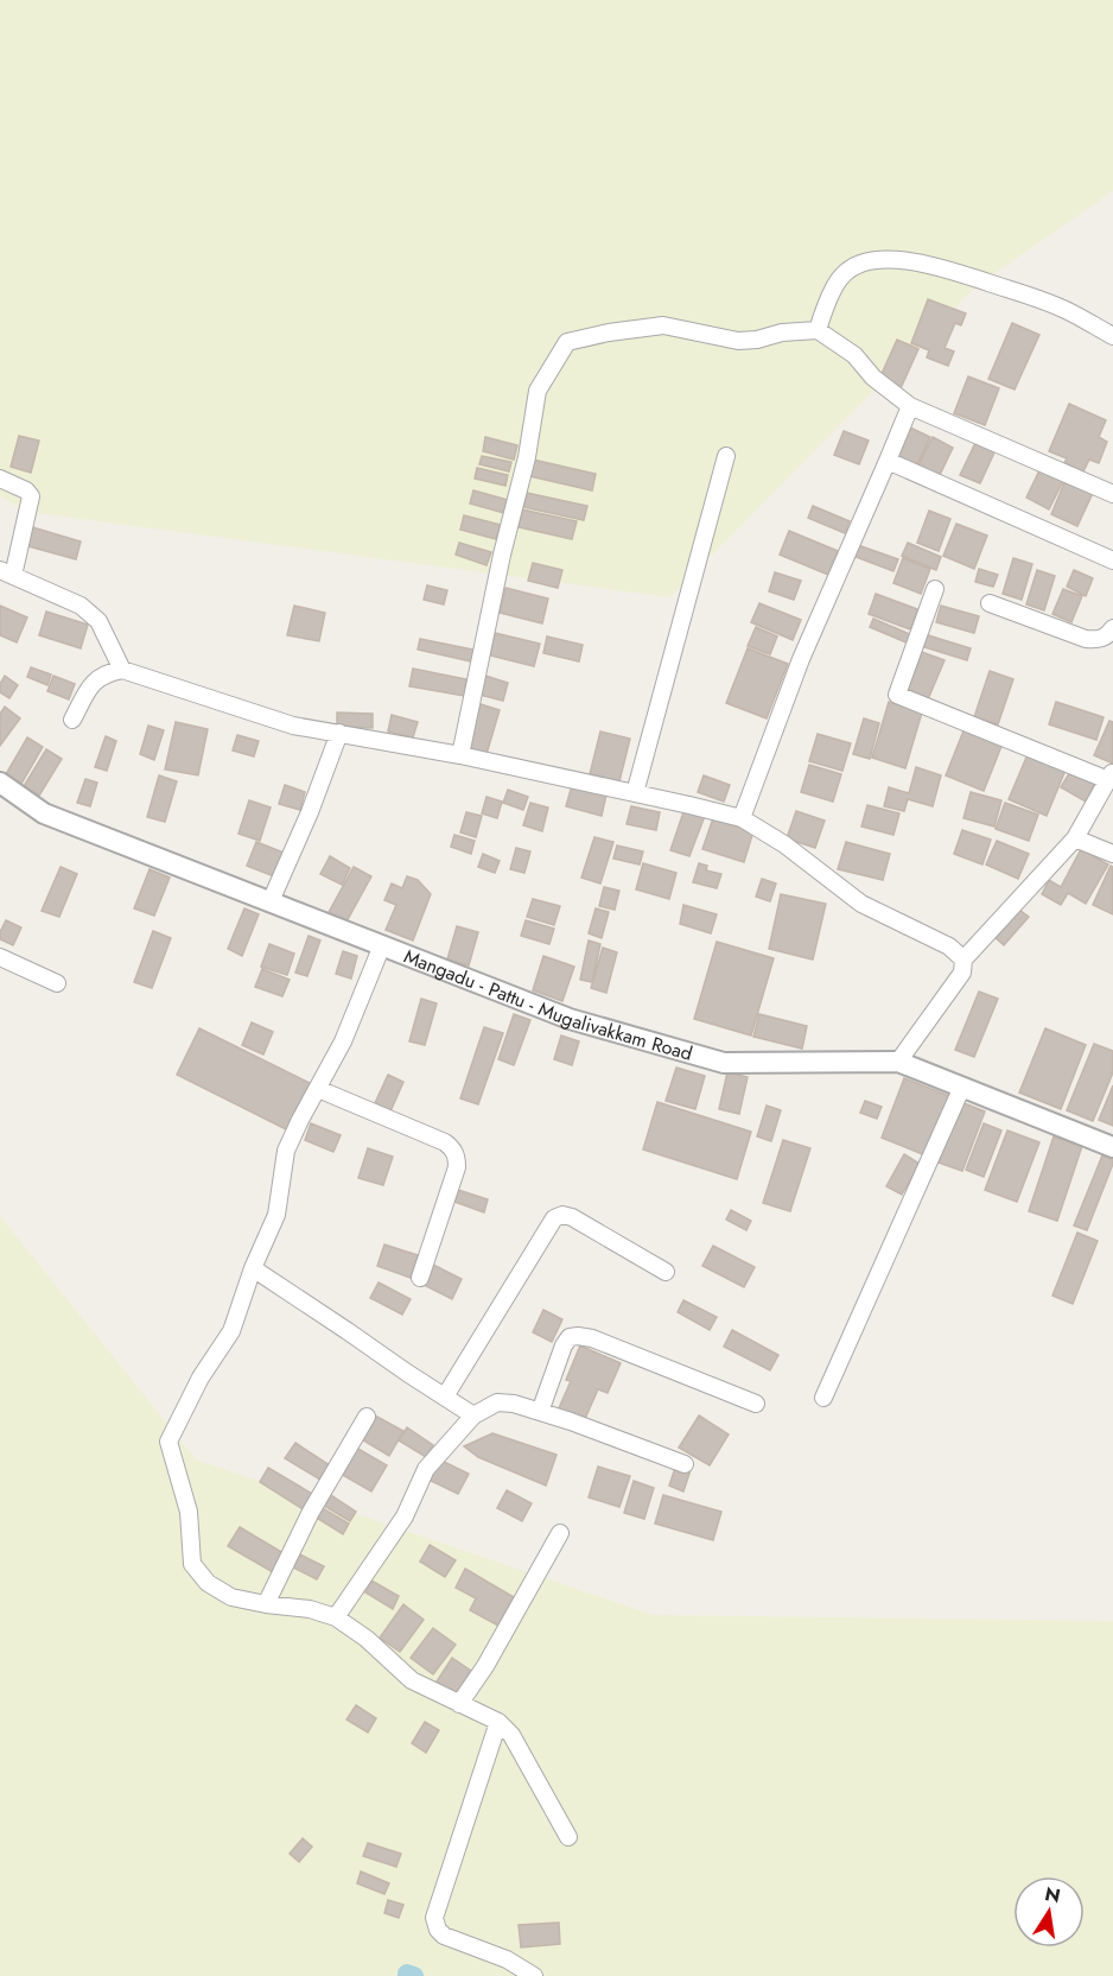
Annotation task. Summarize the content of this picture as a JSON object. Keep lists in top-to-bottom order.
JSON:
{
  "streets": {
    "street": ["Mangadu - Pattu - Mugalivakkam Road"]
  },
  "north": "top"
}
